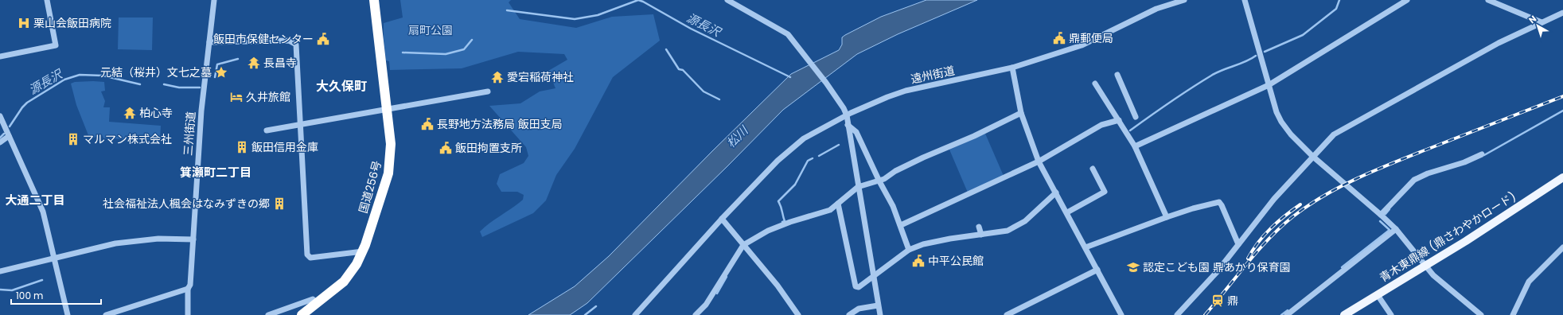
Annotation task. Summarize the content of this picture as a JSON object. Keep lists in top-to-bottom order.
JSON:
{
  "streets": {
    "highway": ["国道256号"],
    "main road": ["青木東鼎線 (鼎さわやかロード)"],
    "street": ["遠州街道", "三州街道"]
  },
  "districts": ["大久保町", "箕瀬町二丁目", "大通二丁目"],
  "water": ["源長沢", "松川"],
  "parks": ["扇町公園"],
  "places": {
    "hospital": ["栗山会飯田病院"],
    "public building": [
      "鼎郵便局",
      "飯田市保健センター",
      "長野地方法務局 飯田支局",
      "飯田拘置支所",
      "中平公民館"
    ],
    "temple": ["長昌寺", "愛宕稲荷神社", "柏心寺"],
    "place": ["元結（桜井）文七之墓"],
    "hotel": ["久井旅館"],
    "building": ["マルマン株式会社", "飯田信用金庫", "社会福祉法人楓会はなみずきの郷"],
    "school or university": ["認定こども園 鼎あかり保育園"],
    "station": ["鼎"]
  },
  "scale_bar": "100 m",
  "north": "top left"
}
